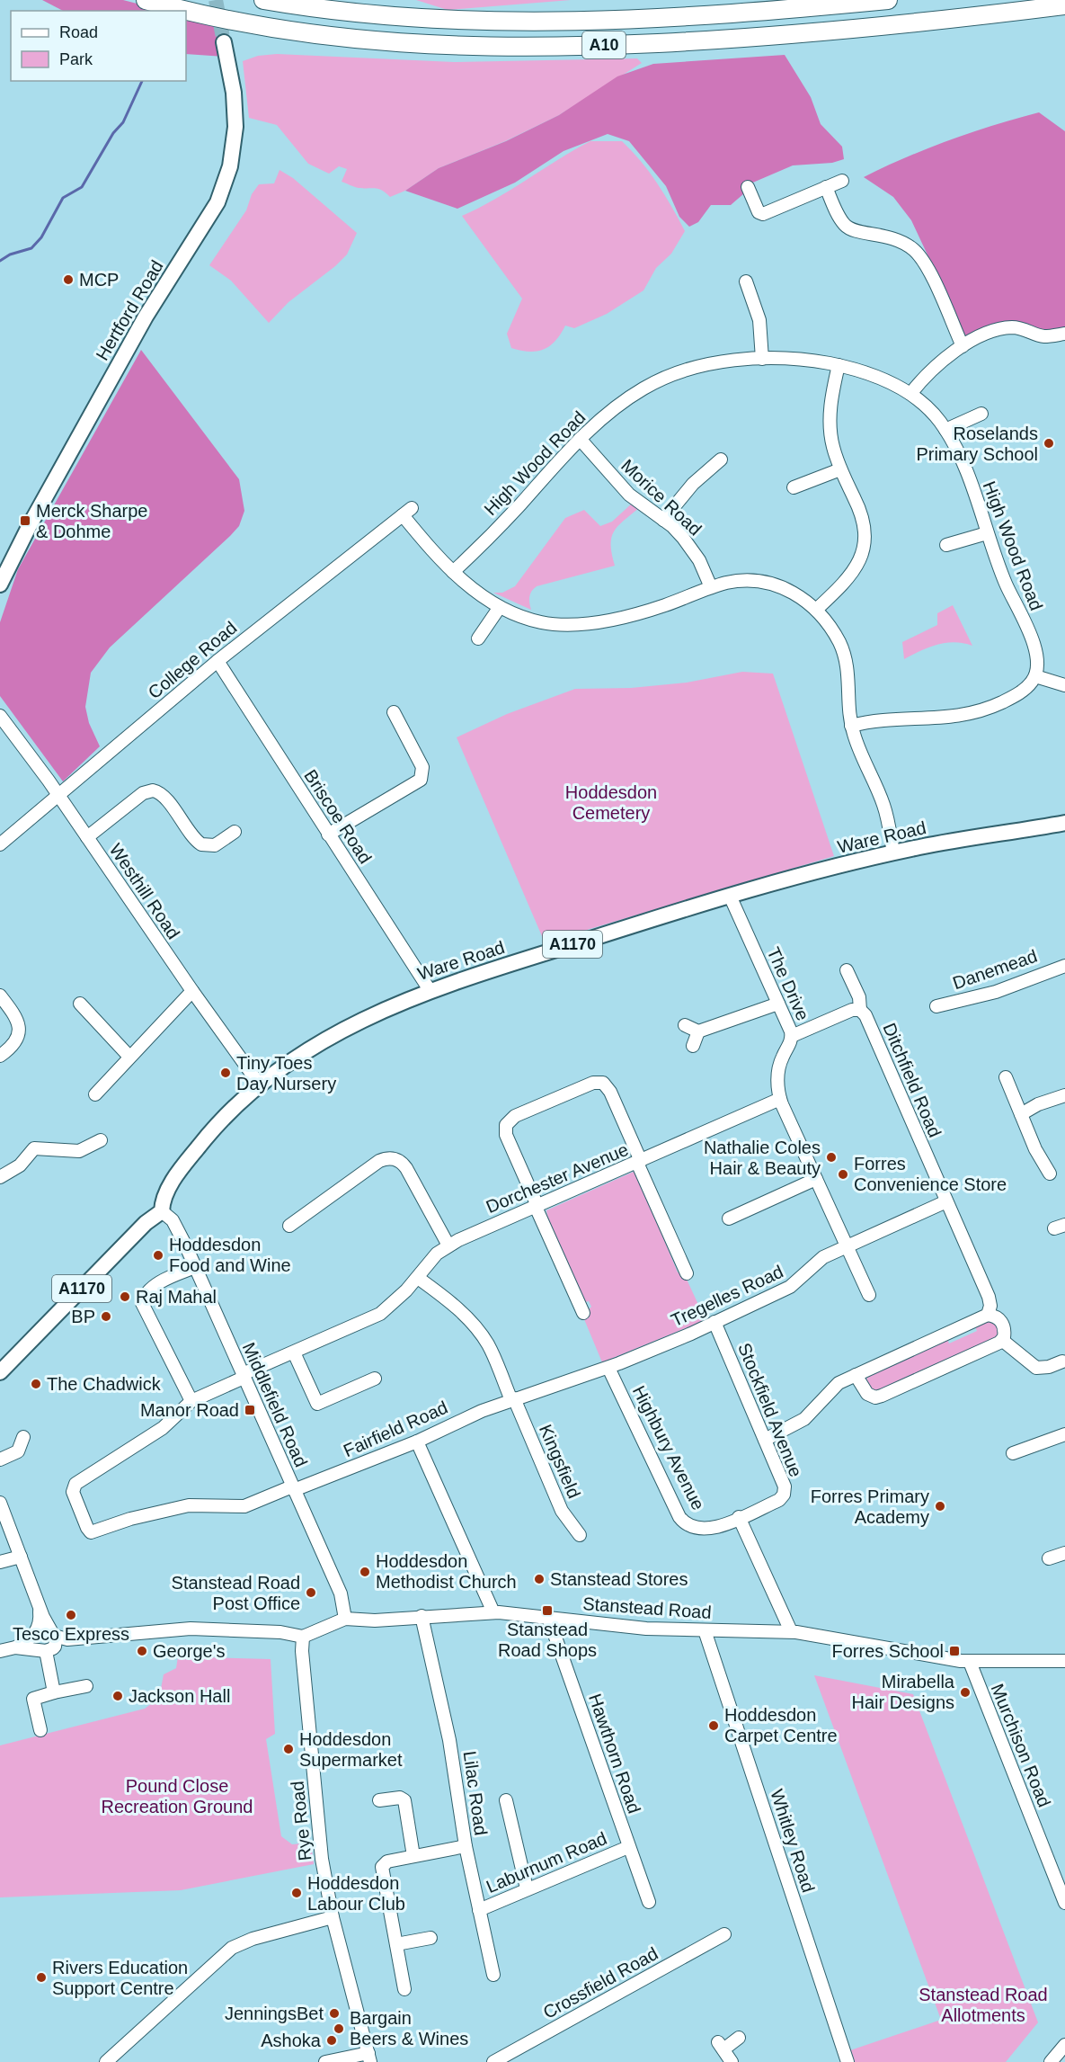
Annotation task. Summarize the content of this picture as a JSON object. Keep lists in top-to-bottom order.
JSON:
{
  "streets": {
    "highway": ["A10"],
    "main road": ["Hertford Road", "Ware Road", "A1170"],
    "street": [
      "High Wood Road",
      "Morice Road",
      "College Road",
      "Briscoe Road",
      "Westhill Road",
      "Danemead",
      "The Drive",
      "Ditchfield Road",
      "Dorchester Avenue",
      "Tregelles Road",
      "Middlefield Road",
      "Stockfield Avenue",
      "Fairfield Road",
      "Highbury Avenue",
      "Kingsfield",
      "Stanstead Road",
      "Murchison Road",
      "Hawthorn Road",
      "Lilac Road",
      "Rye Road",
      "Whitley Road",
      "Laburnum Road",
      "Crossfield Road"
    ]
  },
  "crossings": [
    ["High Wood Road", "Morice Road"],
    ["High Wood Road", "College Road"],
    ["College Road", "Briscoe Road"],
    ["College Road", "Westhill Road"],
    ["Briscoe Road", "Ware Road"],
    ["Ware Road", "Westhill Road"],
    ["Ware Road", "A1170"],
    ["Ware Road", "The Drive"],
    ["Ware Road", "Middlefield Road"],
    ["A1170", "Middlefield Road"],
    ["The Drive", "Ditchfield Road"],
    ["The Drive", "Dorchester Avenue"],
    ["The Drive", "Tregelles Road"],
    ["Ditchfield Road", "Tregelles Road"],
    ["Dorchester Avenue", "Middlefield Road"],
    ["Dorchester Avenue", "Kingsfield"],
    ["Tregelles Road", "Stockfield Avenue"],
    ["Tregelles Road", "Fairfield Road"],
    ["Tregelles Road", "Highbury Avenue"],
    ["Tregelles Road", "Kingsfield"],
    ["Middlefield Road", "Fairfield Road"],
    ["Middlefield Road", "Stanstead Road"],
    ["Stockfield Avenue", "Highbury Avenue"],
    ["Fairfield Road", "Kingsfield"],
    ["Stanstead Road", "Murchison Road"],
    ["Stanstead Road", "Hawthorn Road"],
    ["Stanstead Road", "Lilac Road"],
    ["Stanstead Road", "Rye Road"],
    ["Stanstead Road", "Whitley Road"],
    ["Hawthorn Road", "Laburnum Road"],
    ["Lilac Road", "Laburnum Road"]
  ],
  "parks": ["Hoddesdon Cemetery", "Pound Close Recreation Ground", "Stanstead Road Allotments"],
  "places": {
    "other": [
      "MCP",
      "Roselands Primary School",
      "Tiny Toes Day Nursery",
      "Nathalie Coles Hair & Beauty",
      "Forres Convenience Store",
      "Hoddesdon Food and Wine",
      "Raj Mahal",
      "BP",
      "The Chadwick",
      "Forres Primary Academy",
      "Hoddesdon Methodist Church",
      "Stanstead Stores",
      "Stanstead Road Post Office",
      "Tesco Express",
      "George's",
      "Mirabella Hair Designs",
      "Jackson Hall",
      "Hoddesdon Carpet Centre",
      "Hoddesdon Supermarket",
      "Hoddesdon Labour Club",
      "Rivers Education Support Centre",
      "JenningsBet",
      "Bargain Beers & Wines",
      "Ashoka"
    ],
    "transit": [
      "Merck Sharpe & Dohme",
      "Manor Road",
      "Stanstead Road Shops",
      "Forres School"
    ]
  },
  "legend": ["Road", "Park"]
}
